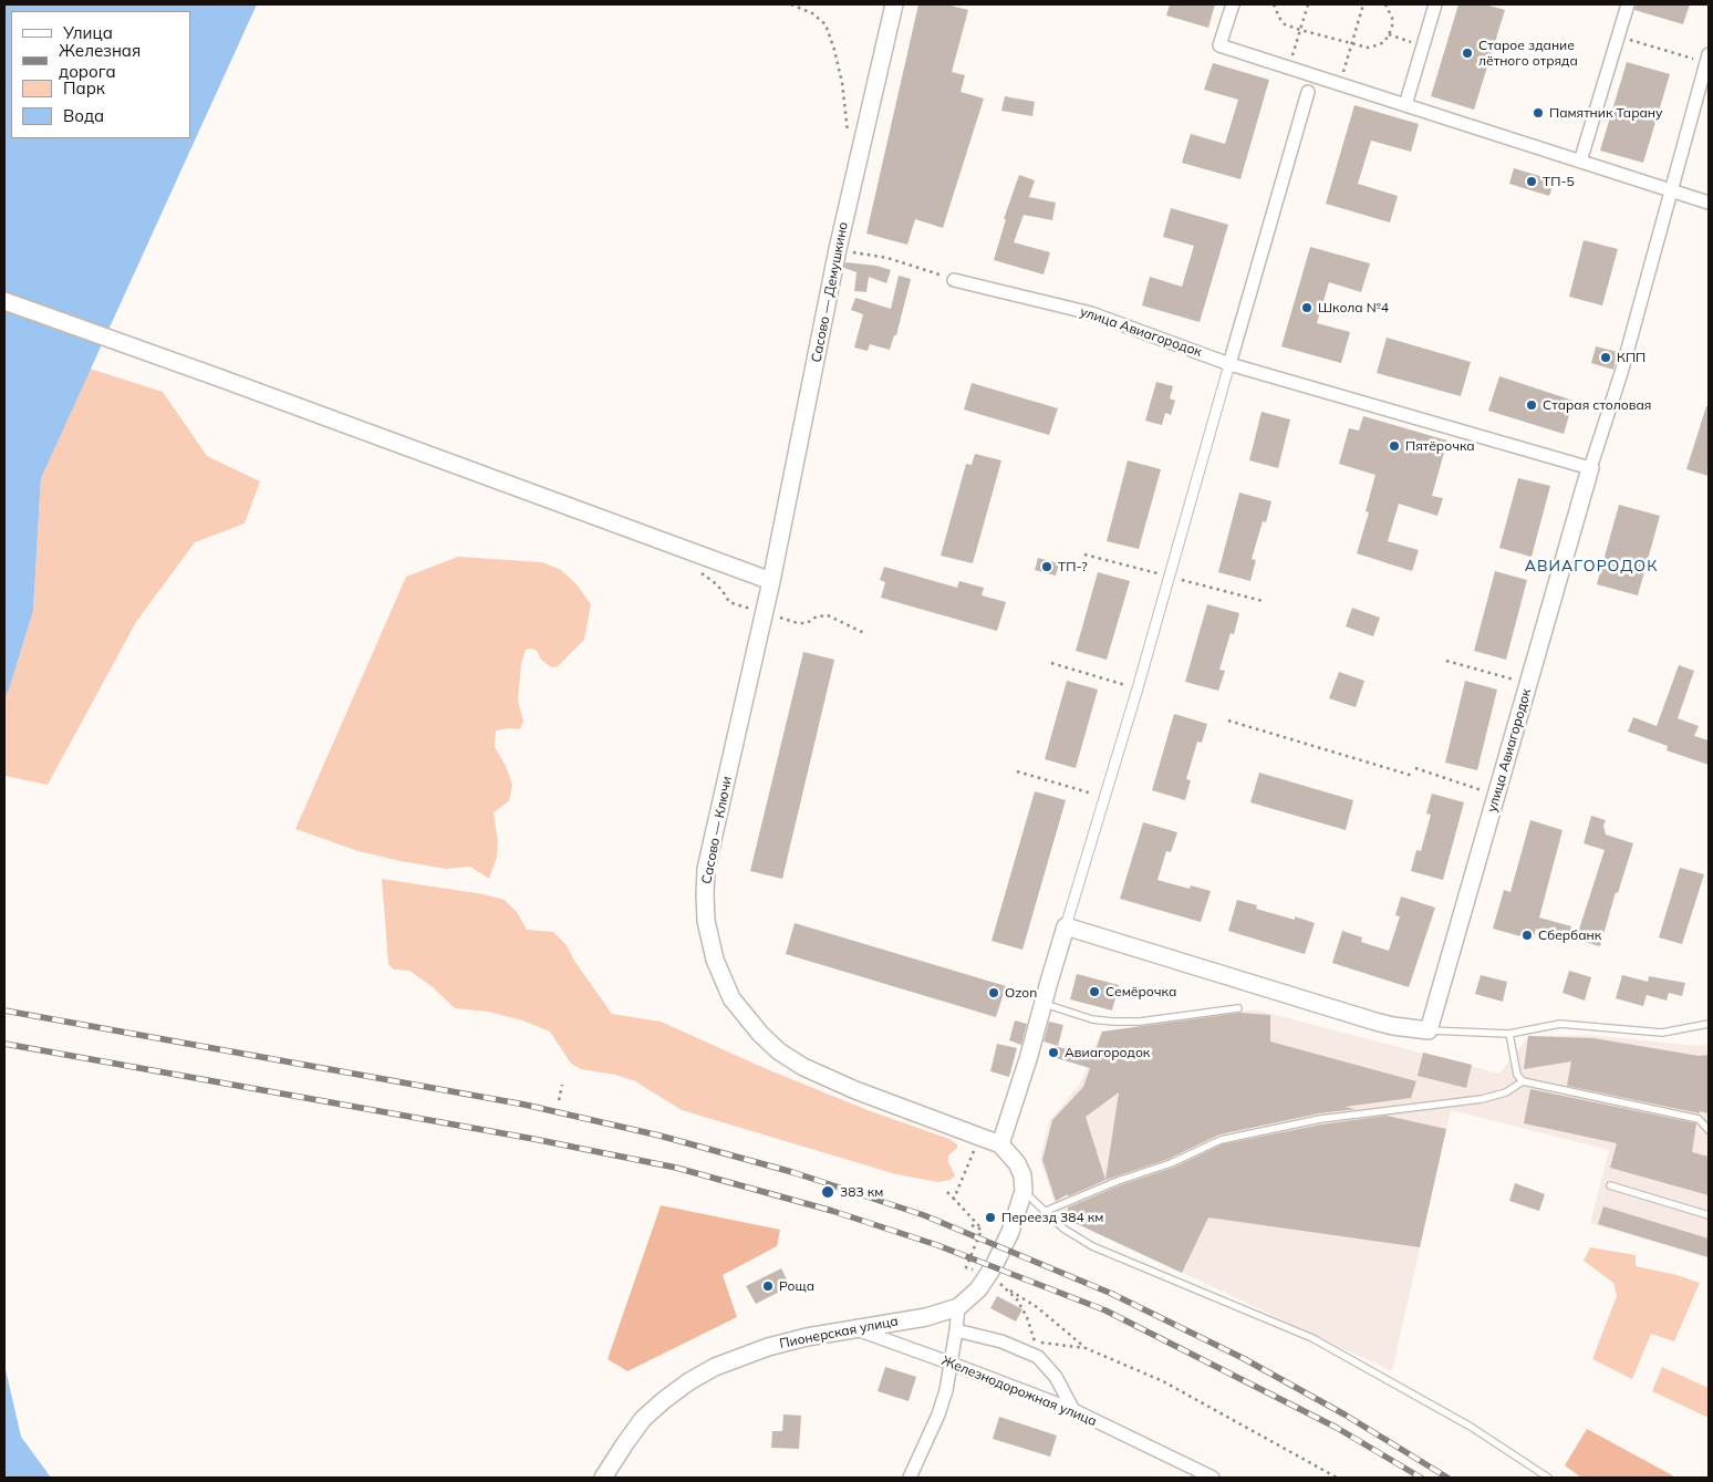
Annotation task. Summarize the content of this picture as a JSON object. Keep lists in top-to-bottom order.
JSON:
{
  "streets": {
    "street": [
      "Сасово — Демушкино",
      "улица Авиагородок",
      "Сасово — Ключи",
      "Пионерская улица",
      "Железнодорожная улица"
    ]
  },
  "crossings": [
    ["Сасово — Демушкино", "Сасово — Ключи"],
    ["Пионерская улица", "Железнодорожная улица"]
  ],
  "districts": ["АВИАГОРОДОК"],
  "places": [
    "Старое здание лётного отряда",
    "Памятник Тарану",
    "ТП-5",
    "Школа №4",
    "КПП",
    "Старая столовая",
    "Пятёрочка",
    "ТП-?",
    "Сбербанк",
    "Семёрочка",
    "Ozon",
    "Авиагородок",
    "383 км",
    "Переезд 384 км",
    "Роща"
  ],
  "legend": [
    "Улица",
    "Железная дорога",
    "Парк",
    "Вода"
  ]
}
